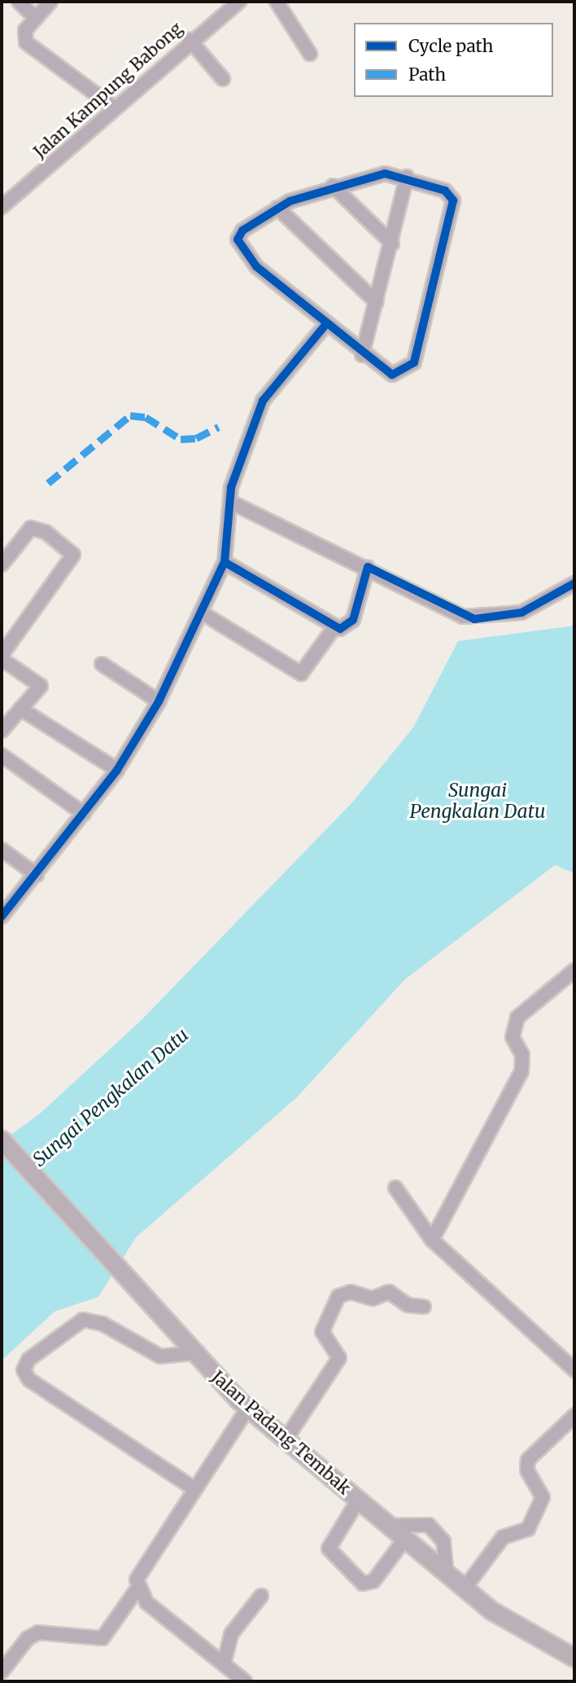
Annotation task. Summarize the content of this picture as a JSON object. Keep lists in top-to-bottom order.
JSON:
{
  "streets": {
    "main road": ["Jalan Padang Tembak"],
    "street": ["Jalan Kampung Babong"]
  },
  "water": ["Sungai Pengkalan Datu"],
  "legend": ["Cycle path", "Path"]
}
